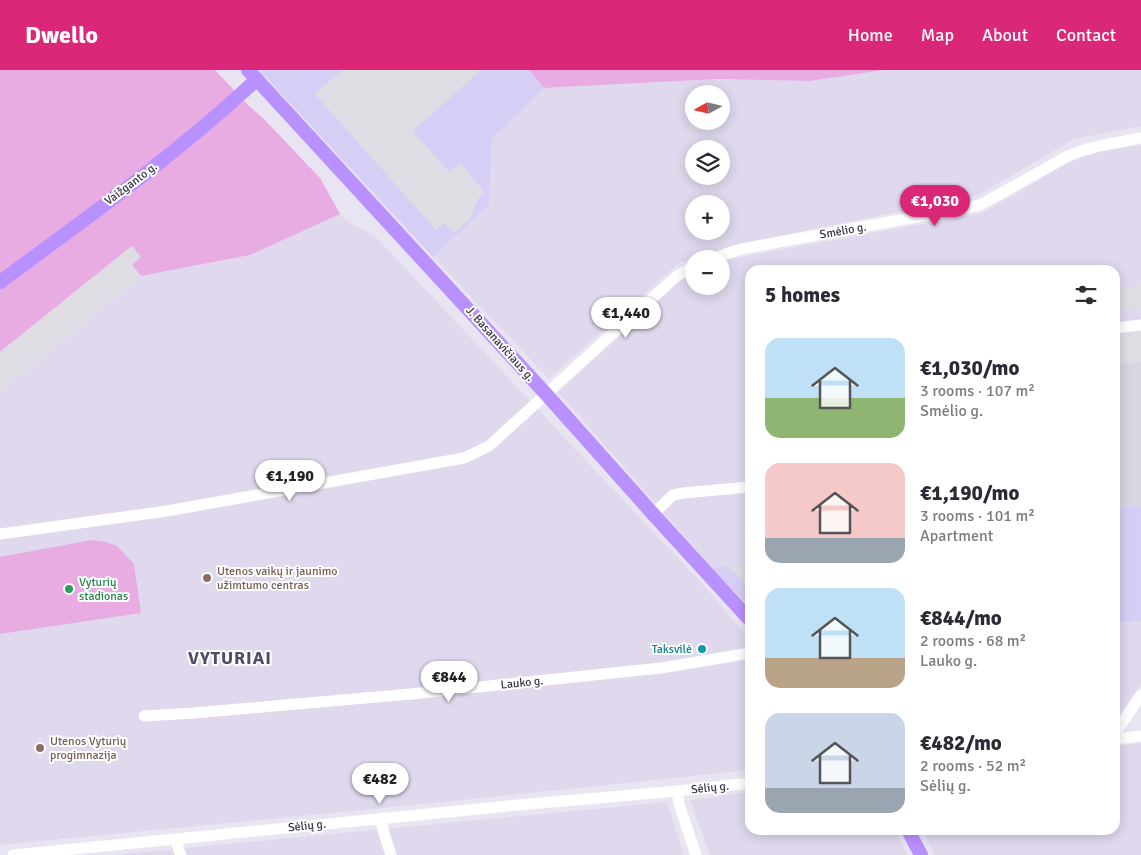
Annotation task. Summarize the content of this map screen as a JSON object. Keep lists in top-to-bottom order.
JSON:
{
  "streets": {
    "main road": ["Vaižganto g.", "J. Basanavičiaus g."],
    "street": ["Smėlio g.", "Lauko g.", "Sėlių g."]
  },
  "crossings": [
    ["Vaižganto g.", "J. Basanavičiaus g."]
  ],
  "districts": ["VYTURIAI"],
  "places": [
    "Utenos vaikų ir jaunimo užimtumo centras",
    "Vyturių stadionas",
    "Taksvilė",
    "Utenos Vyturių progimnazija"
  ],
  "north": "left",
  "page": {
    "header": "Dwello",
    "nav": [
      "Home",
      "Map",
      "About",
      "Contact"
    ],
    "map_buttons": ["+", "−"],
    "price": [
      "€1,030",
      "€1,440",
      "€1,190",
      "€844",
      "€482"
    ],
    "heading": "5 homes",
    "list": [
      {
        "name": "€1,030/mo",
        "note": "3 rooms · 107 m² · Smėlio g."
      },
      {
        "name": "€1,190/mo",
        "note": "3 rooms · 101 m² · Apartment"
      },
      {
        "name": "€844/mo",
        "note": "2 rooms · 68 m² · Lauko g."
      },
      {
        "name": "€482/mo",
        "note": "2 rooms · 52 m² · Sėlių g."
      }
    ]
  }
}
